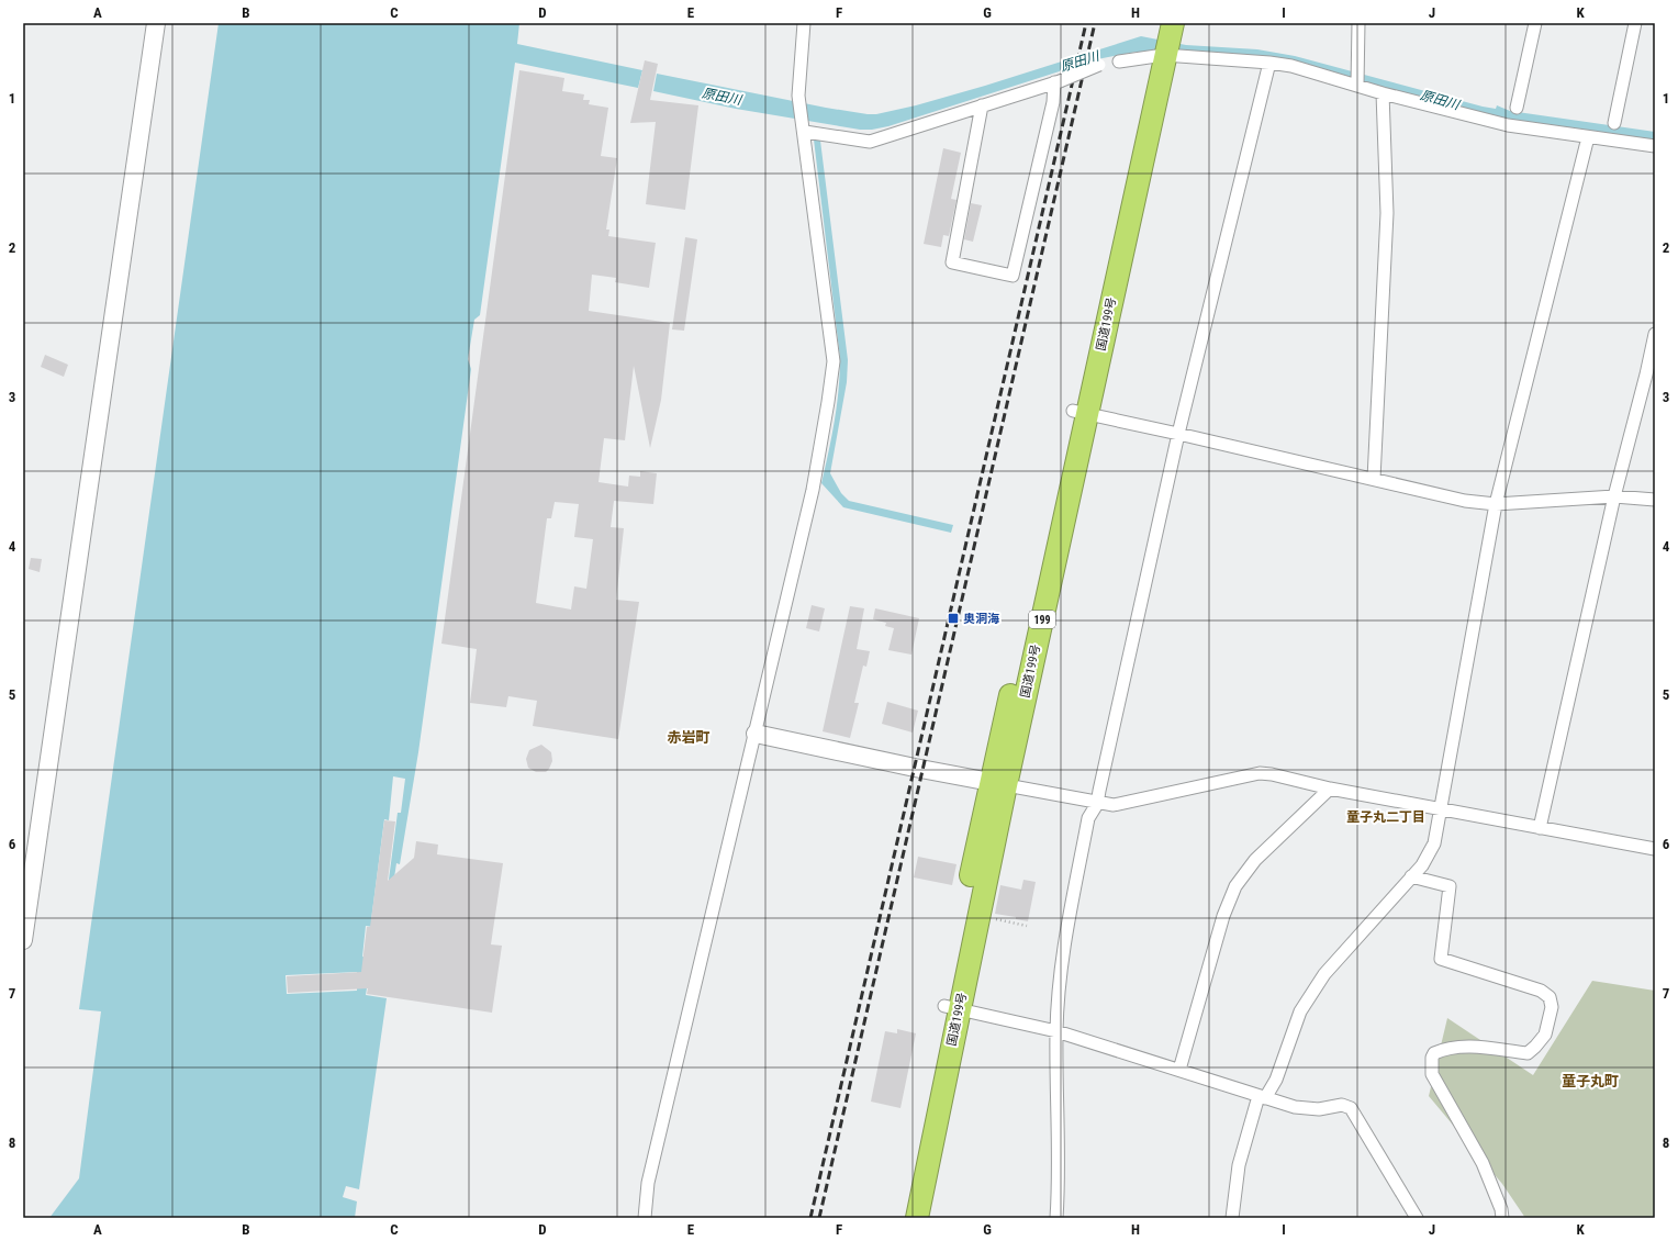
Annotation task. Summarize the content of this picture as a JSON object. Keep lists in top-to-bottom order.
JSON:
{
  "streets": {
    "highway": ["国道199号", "199"]
  },
  "districts": ["赤岩町", "童子丸二丁目", "童子丸町"],
  "water": ["原田川"],
  "places": {
    "transit": ["奥洞海"]
  },
  "grid": {
    "columns": [
      "A",
      "B",
      "C",
      "D",
      "E",
      "F",
      "G",
      "H",
      "I",
      "J",
      "K"
    ],
    "rows": [
      "1",
      "2",
      "3",
      "4",
      "5",
      "6",
      "7",
      "8"
    ]
  }
}
